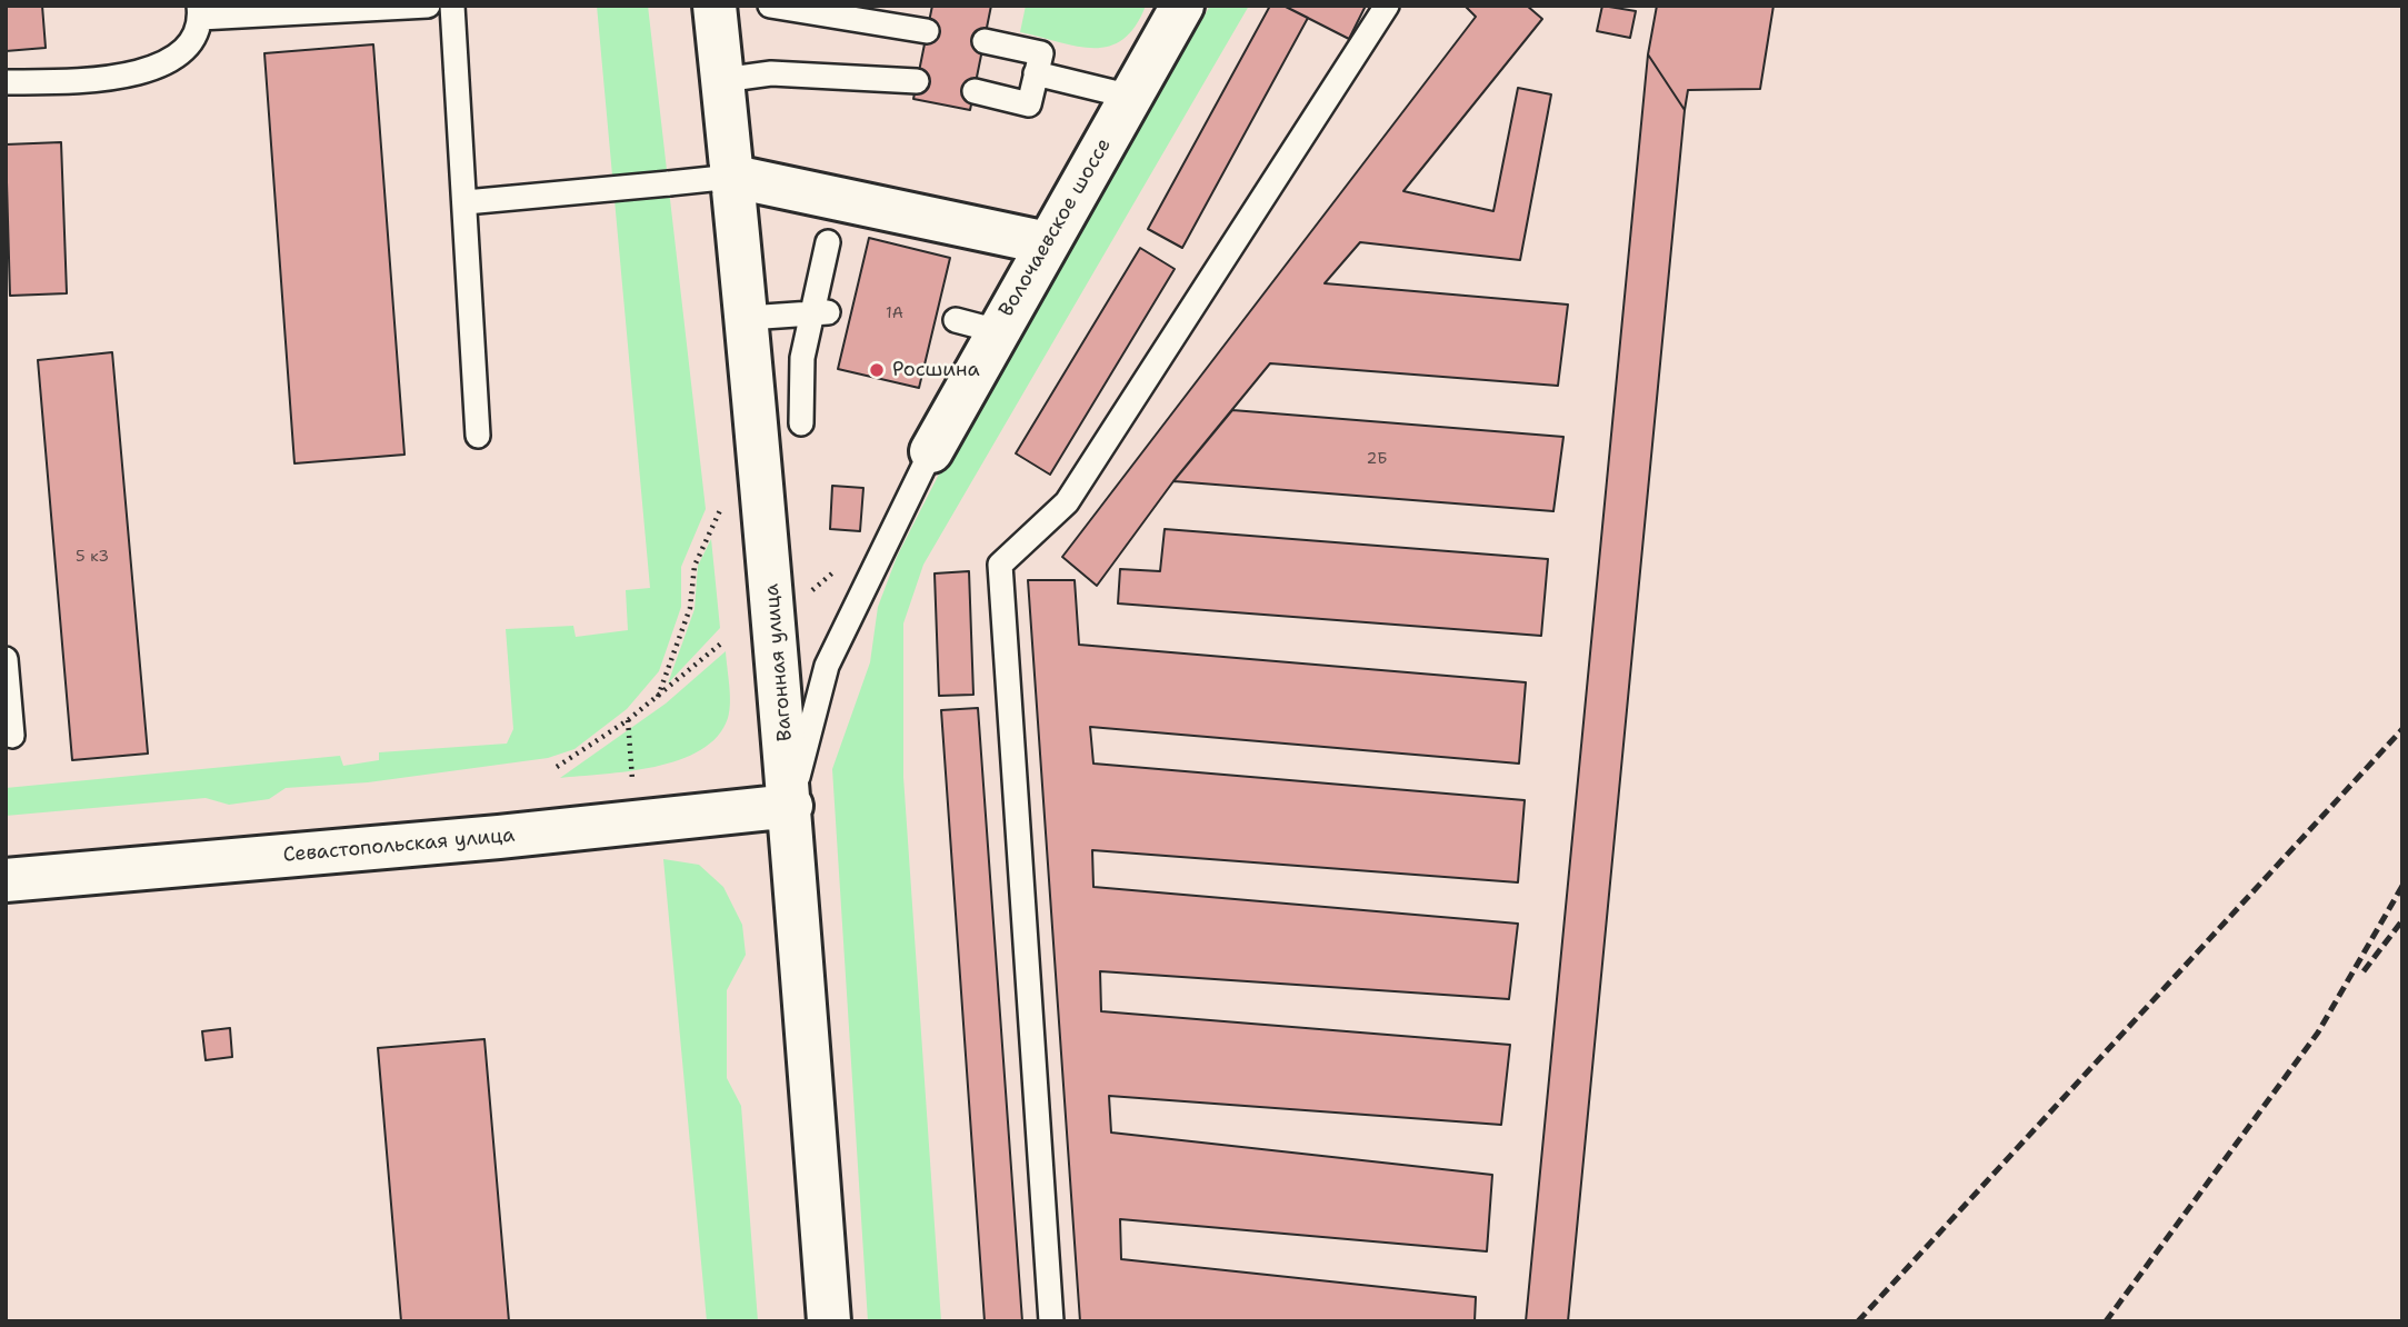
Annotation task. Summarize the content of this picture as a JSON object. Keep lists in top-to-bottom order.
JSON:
{
  "streets": {
    "street": ["Волочаевское шоссе", "Вагонная улица", "Севастопольская улица"]
  },
  "crossings": [
    ["Вагонная улица", "Севастопольская улица"]
  ],
  "places": ["Росшина"],
  "house_numbers": ["1А", "2Б", "5 к3"]
}
